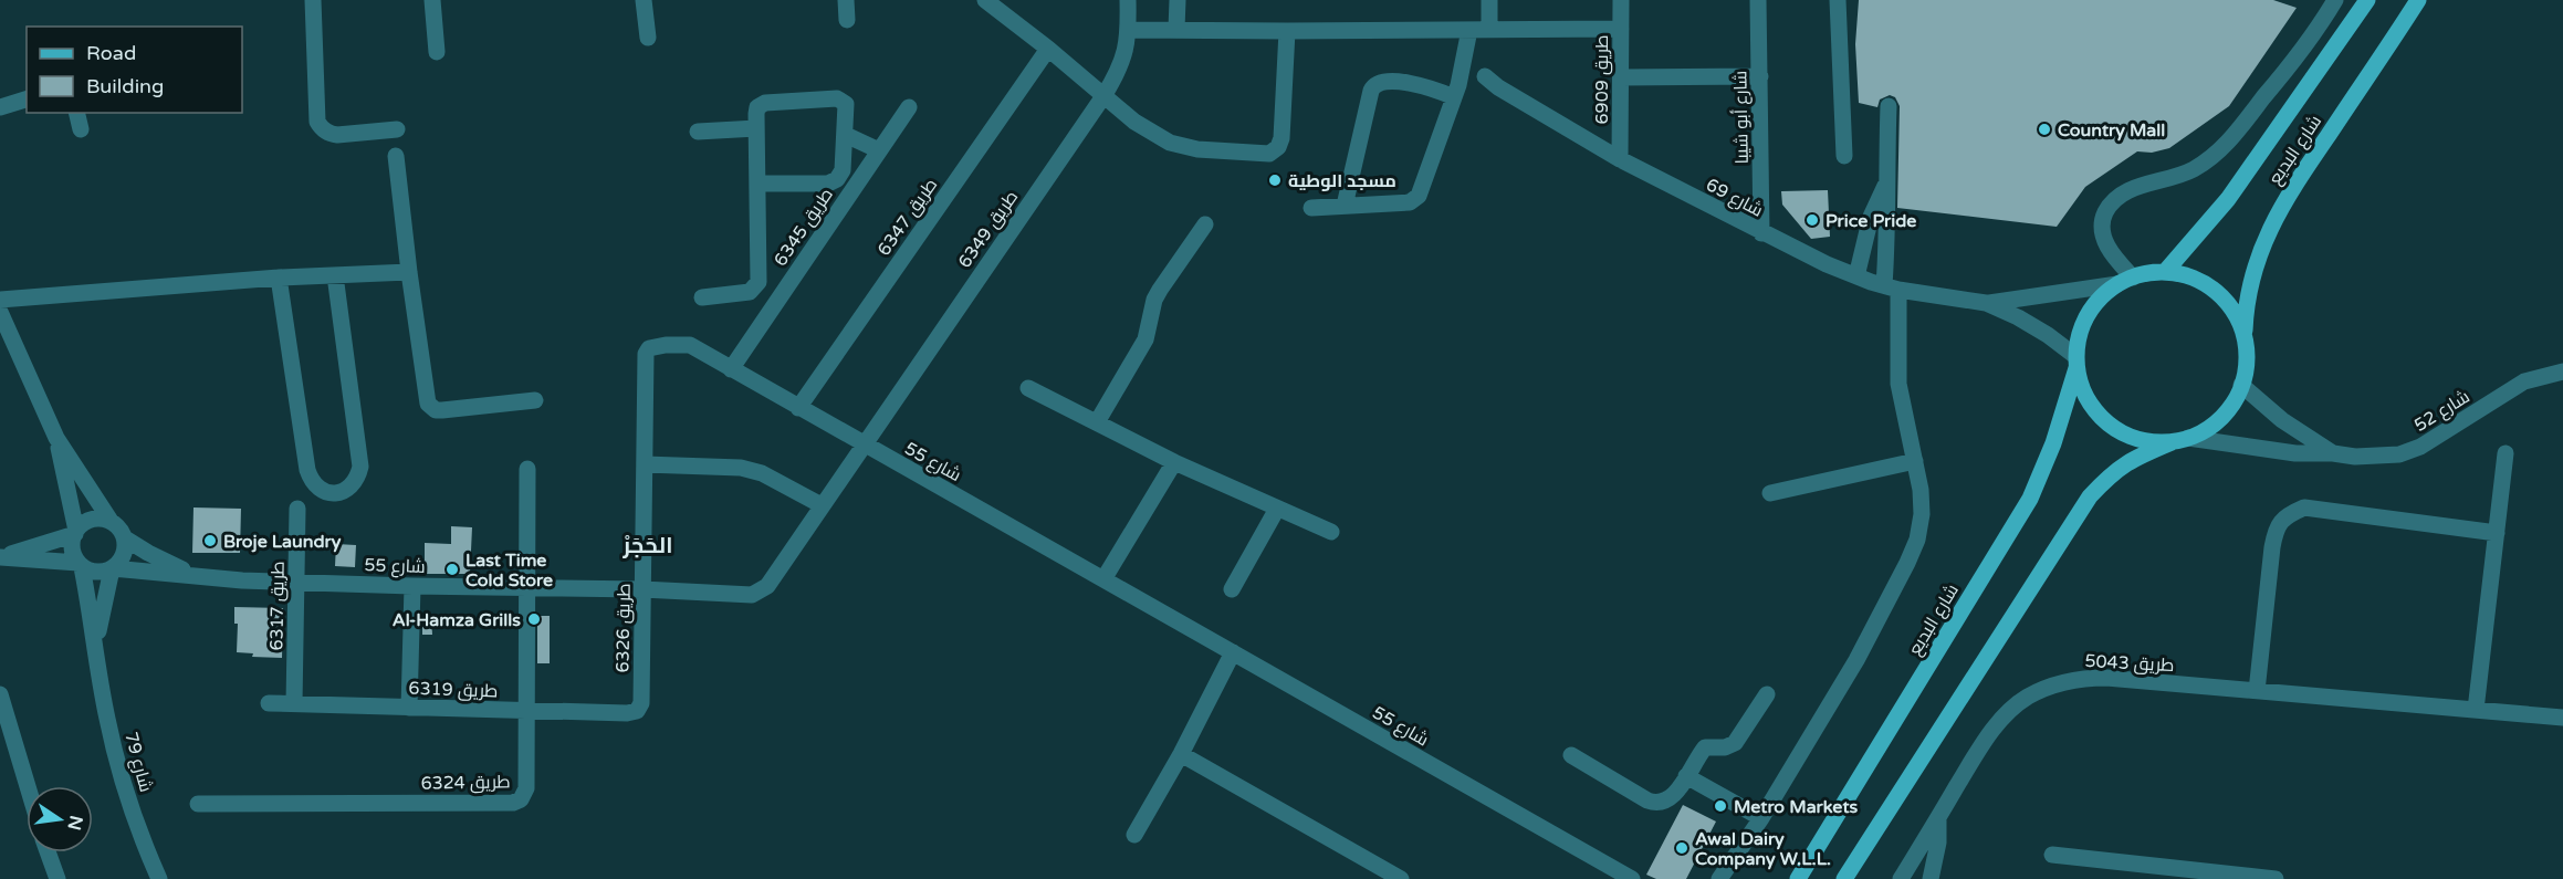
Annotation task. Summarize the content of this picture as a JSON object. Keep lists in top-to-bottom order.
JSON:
{
  "streets": {
    "main road": ["شارع البديع"],
    "street": [
      "طريق 6909",
      "شارع أبو شيبا",
      "شارع 69",
      "طريق 6347",
      "طريق 6345",
      "طريق 6349",
      "شارع 52",
      "شارع 55",
      "طريق 6317",
      "طريق 6326",
      "طريق 5043",
      "طريق 6319",
      "شارع 79",
      "طريق 6324"
    ]
  },
  "crossings": [
    ["طريق 6909", "شارع 69"],
    ["شارع أبو شيبا", "شارع 69"],
    ["شارع البديع", "شارع 69"],
    ["شارع البديع", "شارع 52"],
    ["شارع 69", "شارع 52"],
    ["طريق 6345", "طريق 6326"],
    ["طريق 6349", "شارع 55"],
    ["شارع 55", "طريق 6317"],
    ["شارع 55", "طريق 6326"],
    ["شارع 55", "شارع 79"],
    ["شارع 55", "طريق 6324"],
    ["طريق 6317", "طريق 6319"],
    ["طريق 6326", "طريق 6319"],
    ["طريق 6319", "طريق 6324"]
  ],
  "districts": ["الحَجَرْ"],
  "places": [
    "Country Mall",
    "مسجد الوطية",
    "Price Pride",
    "Broje Laundry",
    "Last Time Cold Store",
    "Al-Hamza Grills",
    "Metro Markets",
    "Awal Dairy Company W.L.L."
  ],
  "legend": ["Road", "Building"],
  "north": "right"
}
